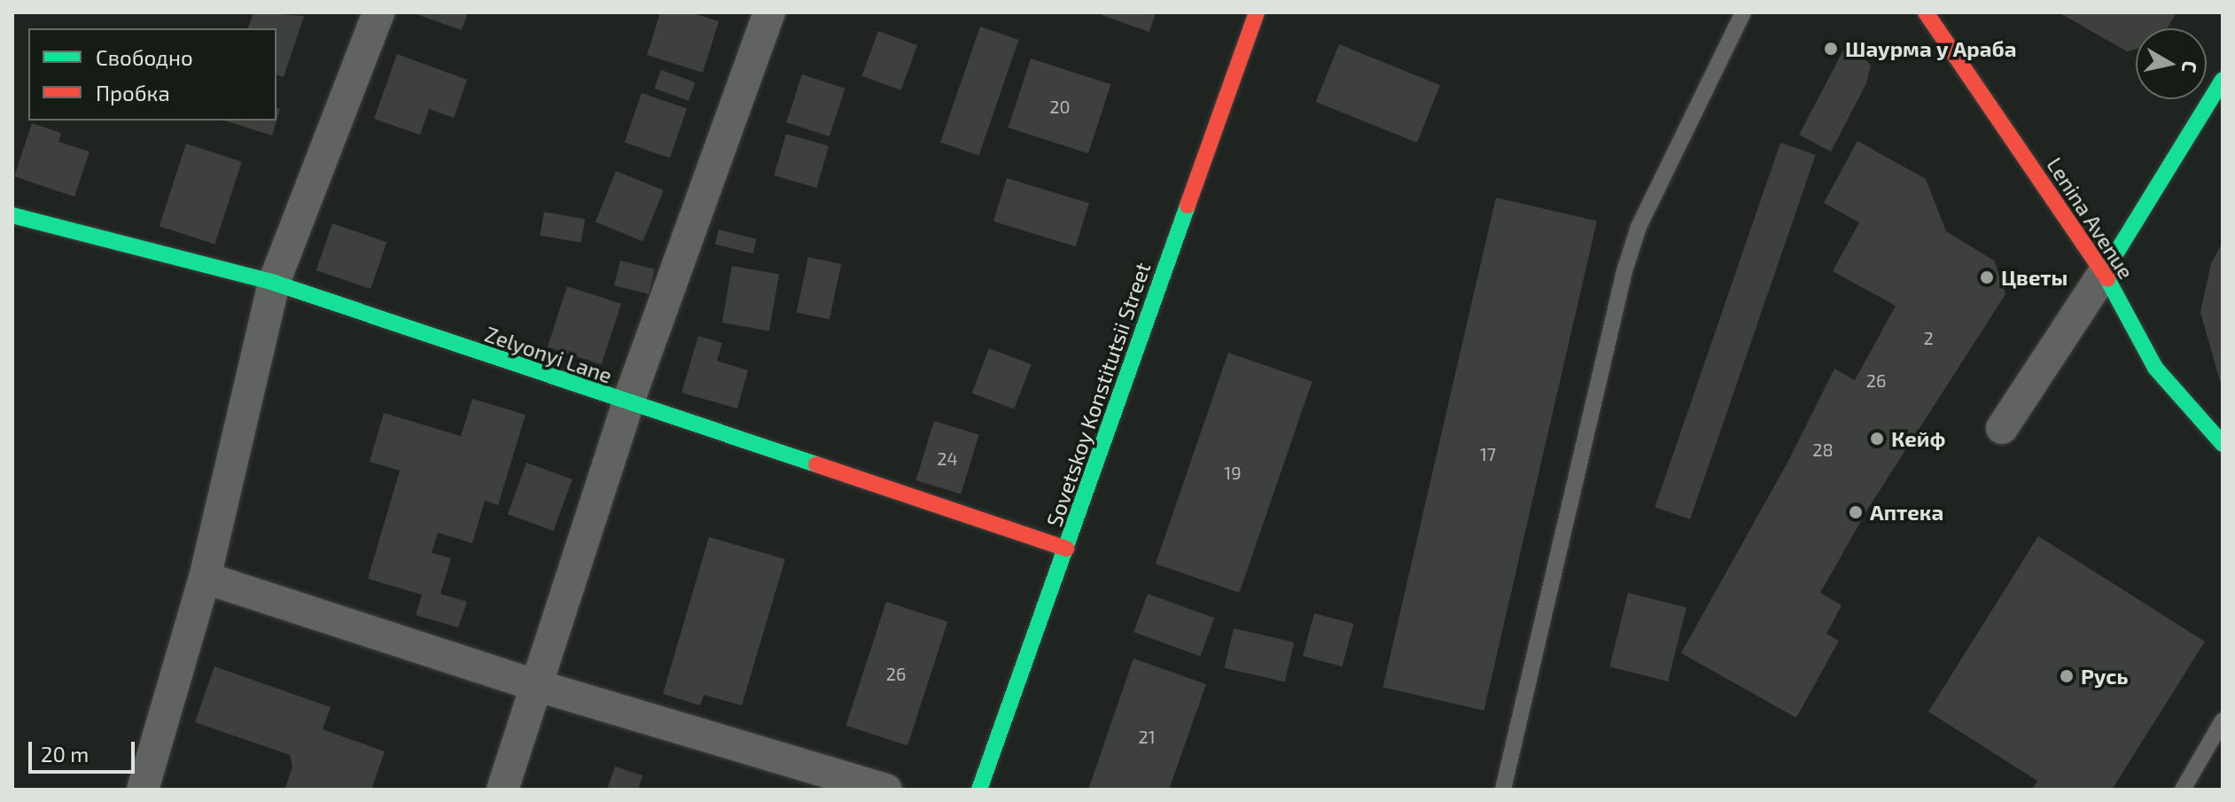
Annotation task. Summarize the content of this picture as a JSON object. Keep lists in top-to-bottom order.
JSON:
{
  "streets": {
    "main road": ["Lenina Avenue", "Zelyonyi Lane", "Sovetskoy Konstitutsii Street"]
  },
  "crossings": [
    ["Zelyonyi Lane", "Sovetskoy Konstitutsii Street"]
  ],
  "places": [
    "Шаурма у Араба",
    "Цветы",
    "Кейф",
    "Аптека",
    "Русь"
  ],
  "house_numbers": [
    "20",
    "2",
    "26",
    "28",
    "17",
    "24",
    "19",
    "26",
    "21"
  ],
  "legend": ["Свободно", "Пробка"],
  "scale_bar": "20 m",
  "north": "right"
}
